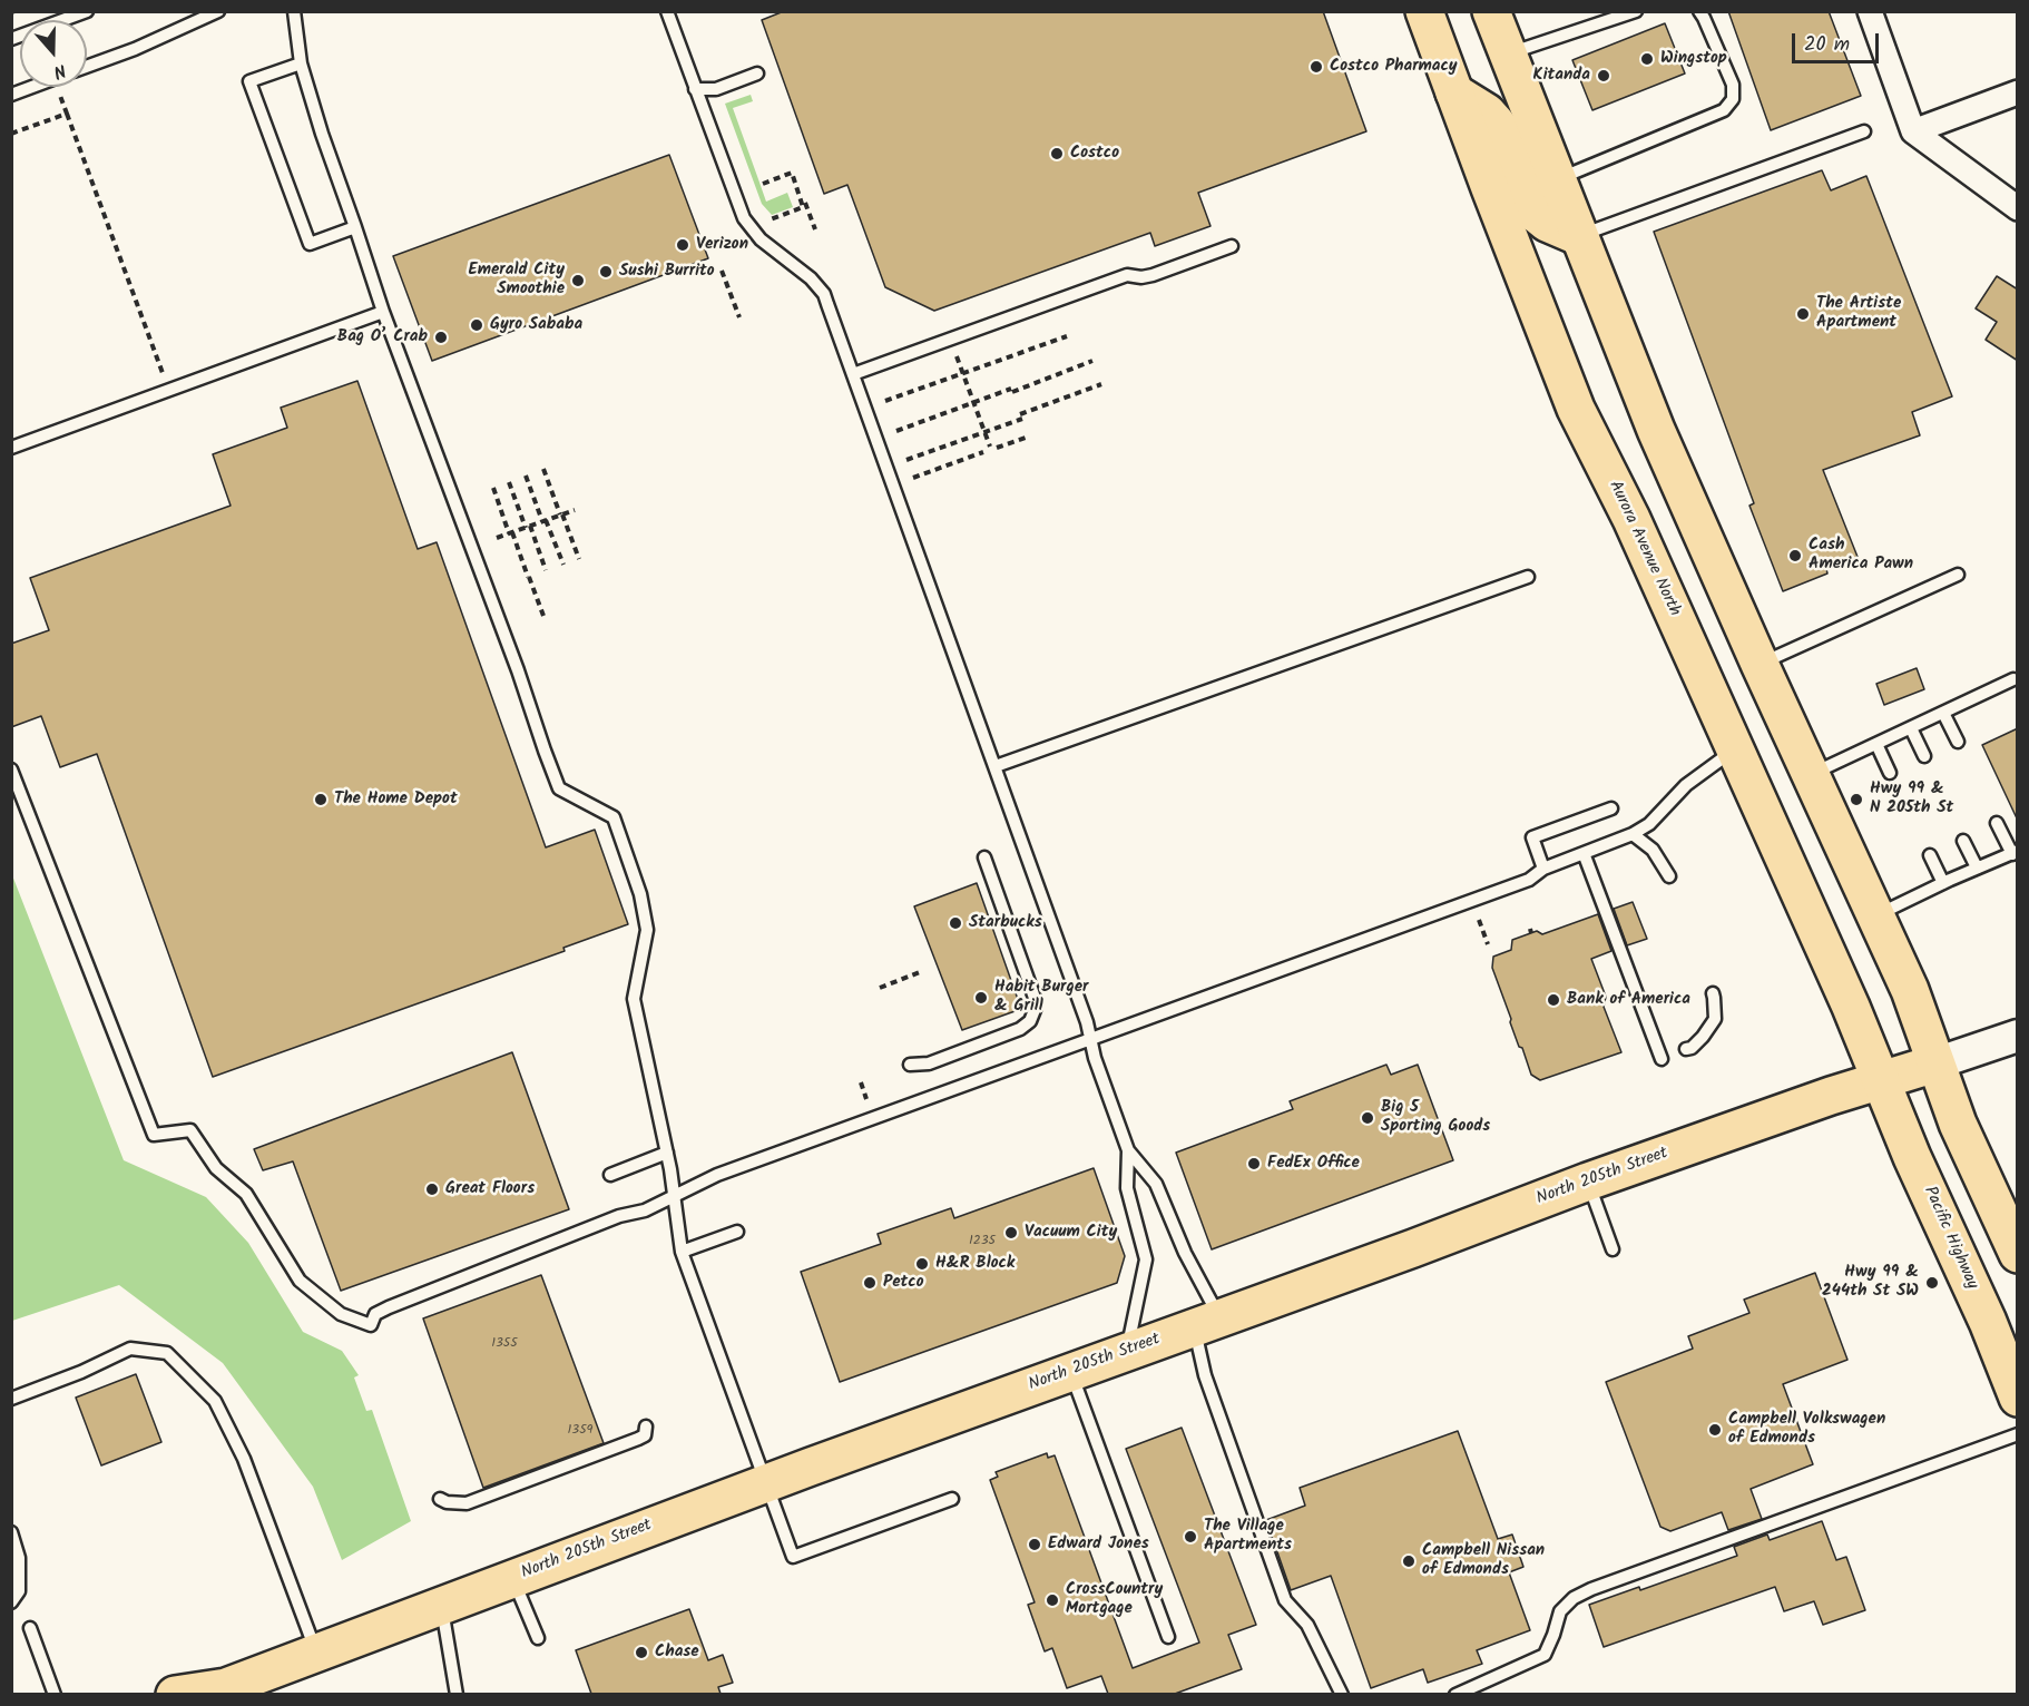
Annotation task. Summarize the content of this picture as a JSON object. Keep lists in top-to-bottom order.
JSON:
{
  "streets": {
    "main road": ["Aurora Avenue North", "North 205th Street", "Pacific Highway"]
  },
  "crossings": [
    ["Aurora Avenue North", "North 205th Street"],
    ["Aurora Avenue North", "Pacific Highway"],
    ["North 205th Street", "Pacific Highway"]
  ],
  "places": [
    "Wingstop",
    "Costco Pharmacy",
    "Kitanda",
    "Costco",
    "Verizon",
    "Sushi Burrito",
    "Emerald City Smoothie",
    "The Artiste Apartment",
    "Gyro Sababa",
    "Bag O’ Crab",
    "Cash America Pawn",
    "The Home Depot",
    "Hwy 99 & N 205th St",
    "Starbucks",
    "Habit Burger & Grill",
    "Bank of America",
    "Big 5 Sporting Goods",
    "FedEx Office",
    "Great Floors",
    "Vacuum City",
    "H&R Block",
    "Petco",
    "Hwy 99 & 244th St SW",
    "Campbell Volkswagen of Edmonds",
    "The Village Apartments",
    "Edward Jones",
    "Campbell Nissan of Edmonds",
    "CrossCountry Mortgage",
    "Chase"
  ],
  "house_numbers": ["1235", "1355", "1359"],
  "scale_bar": "20 m",
  "north": "bottom"
}
